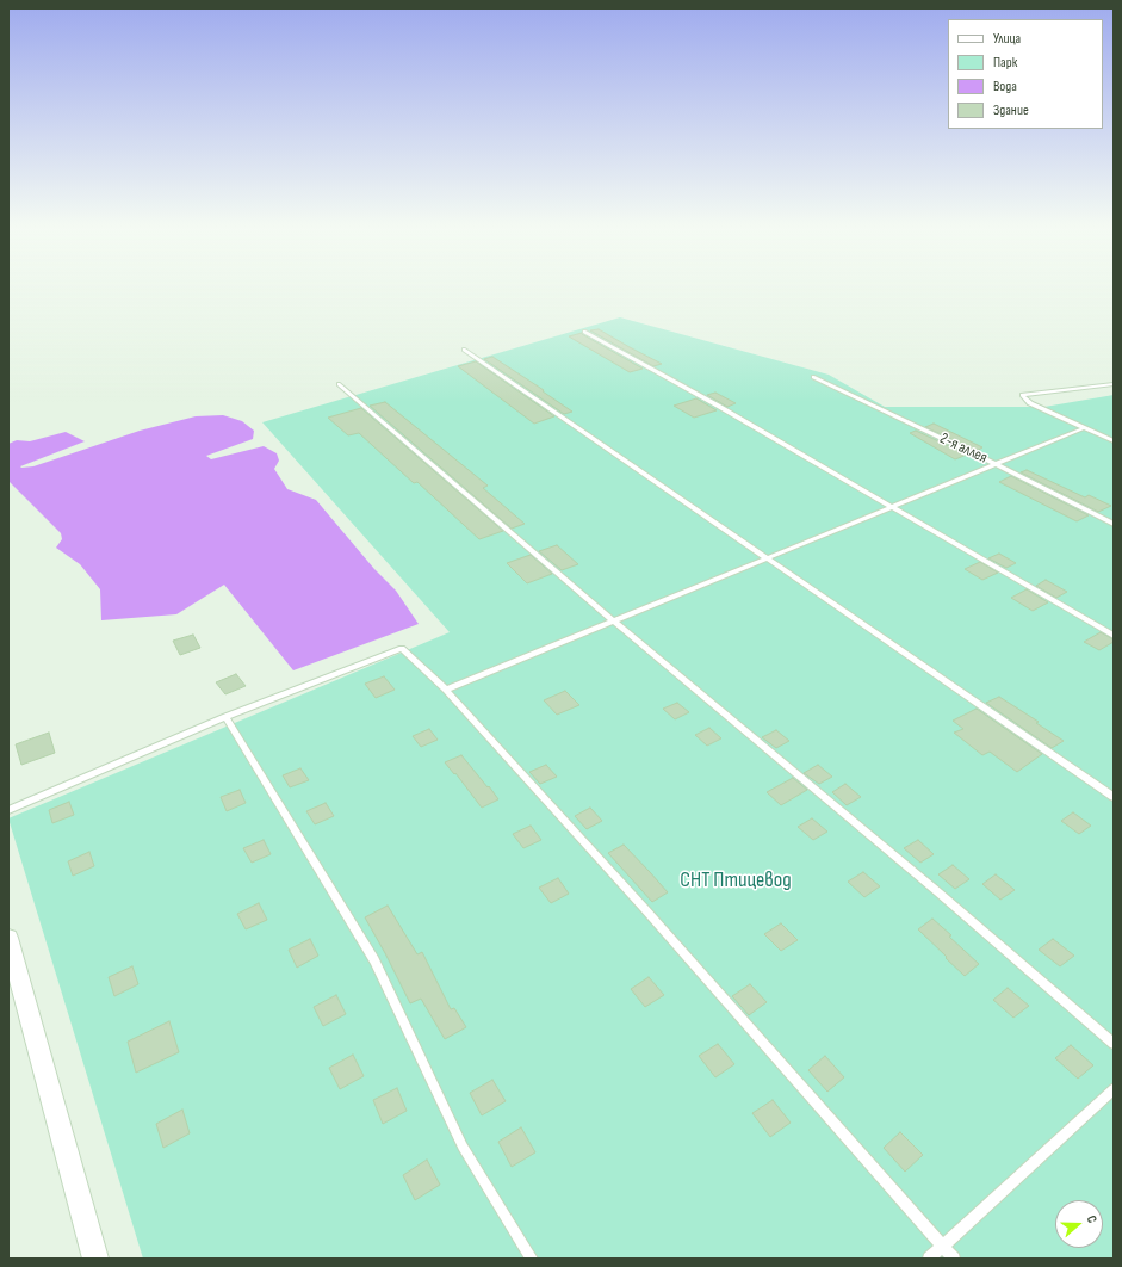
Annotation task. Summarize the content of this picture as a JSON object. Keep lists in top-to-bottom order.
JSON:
{
  "streets": {
    "lane": ["2-я аллея"]
  },
  "parks": ["СНТ Птицевод"],
  "legend": [
    "Улица",
    "Парк",
    "Вода",
    "Здание"
  ],
  "north": "right"
}
